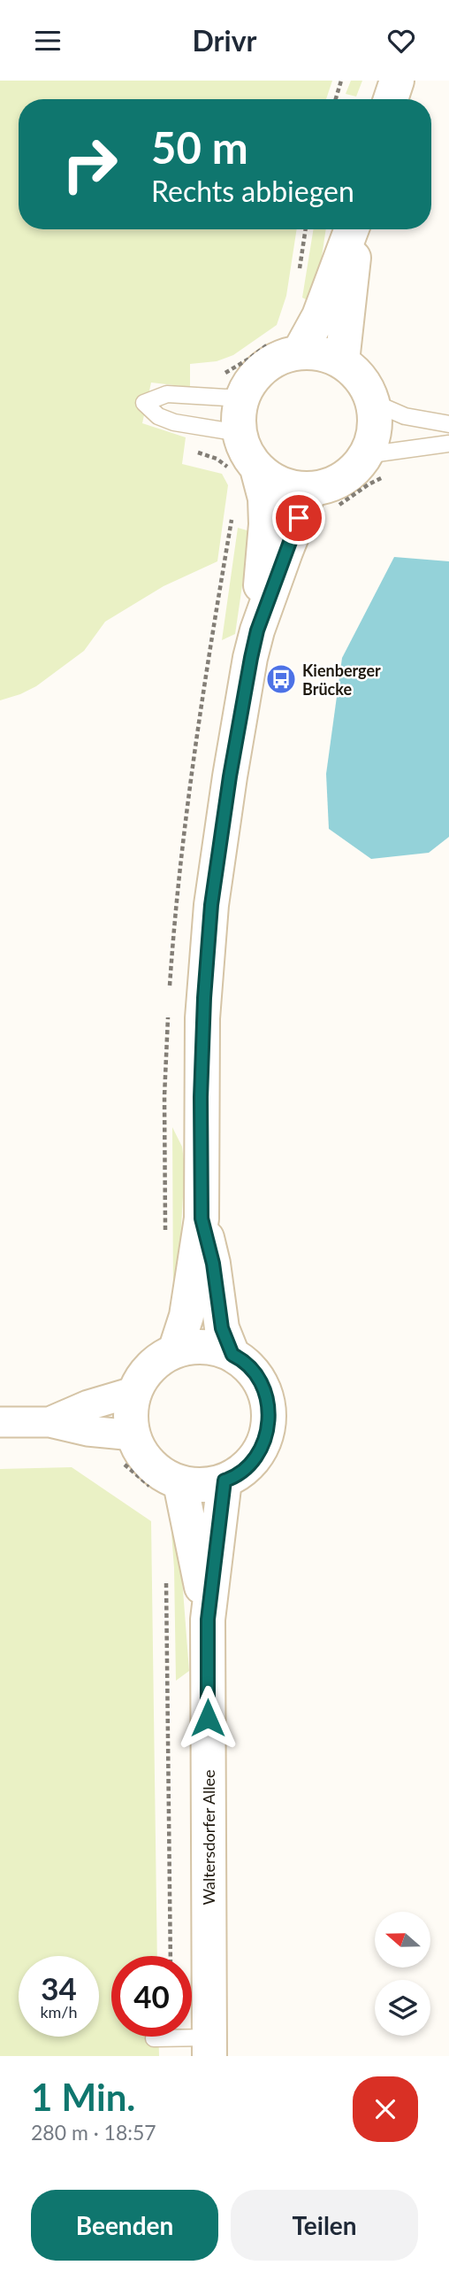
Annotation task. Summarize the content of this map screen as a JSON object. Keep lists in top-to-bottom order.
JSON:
{
  "streets": {
    "street": ["Waltersdorfer Allee"]
  },
  "places": {
    "bus stop": ["Kienberger Brücke"]
  },
  "north": "left",
  "page": {
    "header": "Drivr",
    "turn": ["50 m", "Rechts abbiegen"],
    "speed": "34 km/h",
    "limit": "40",
    "heading": ["1 Min.", "280 m · 18:57"],
    "buttons": ["Beenden", "Teilen"]
  }
}
